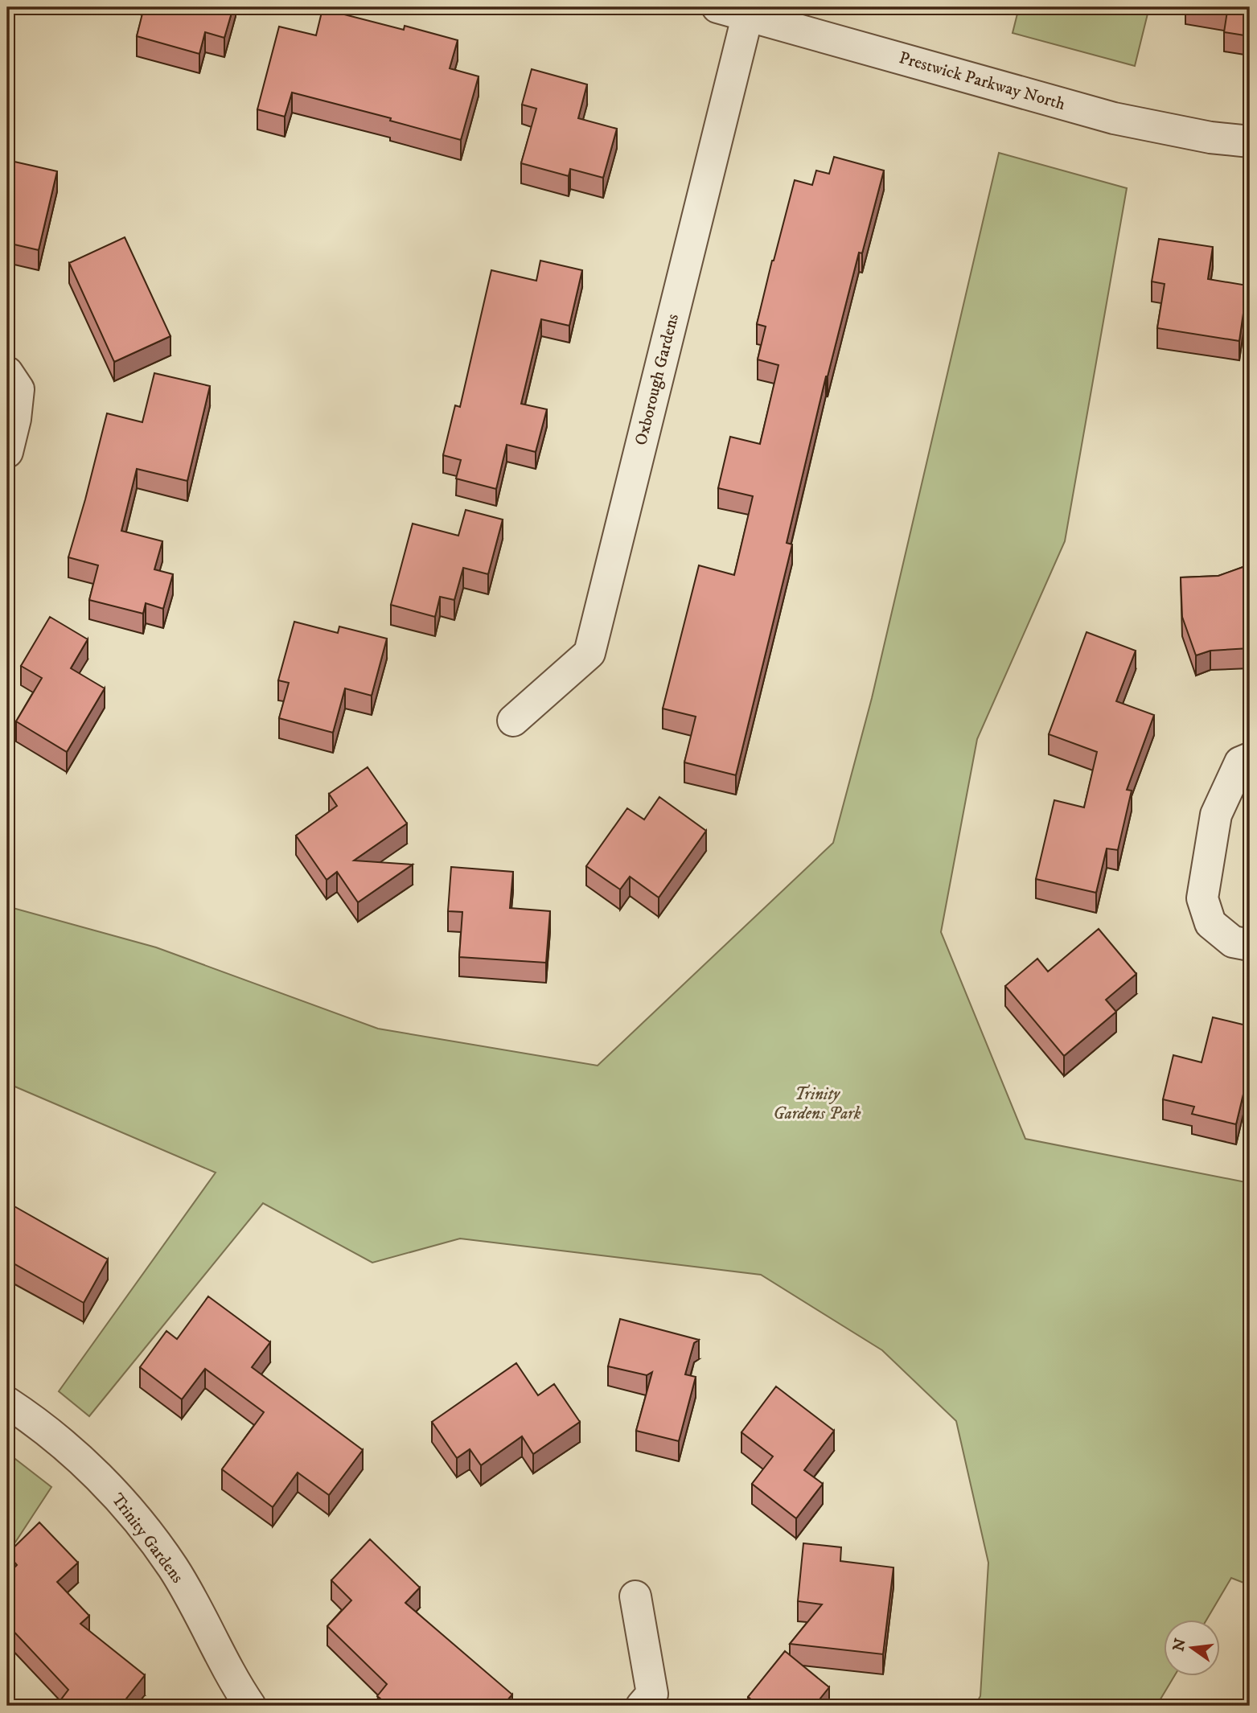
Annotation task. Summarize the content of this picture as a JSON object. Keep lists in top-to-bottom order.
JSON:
{
  "streets": {
    "street": ["Prestwick Parkway North", "Oxborough Gardens", "Trinity Gardens"]
  },
  "crossings": [
    ["Prestwick Parkway North", "Oxborough Gardens"]
  ],
  "parks": ["Trinity Gardens Park"],
  "north": "left"
}
